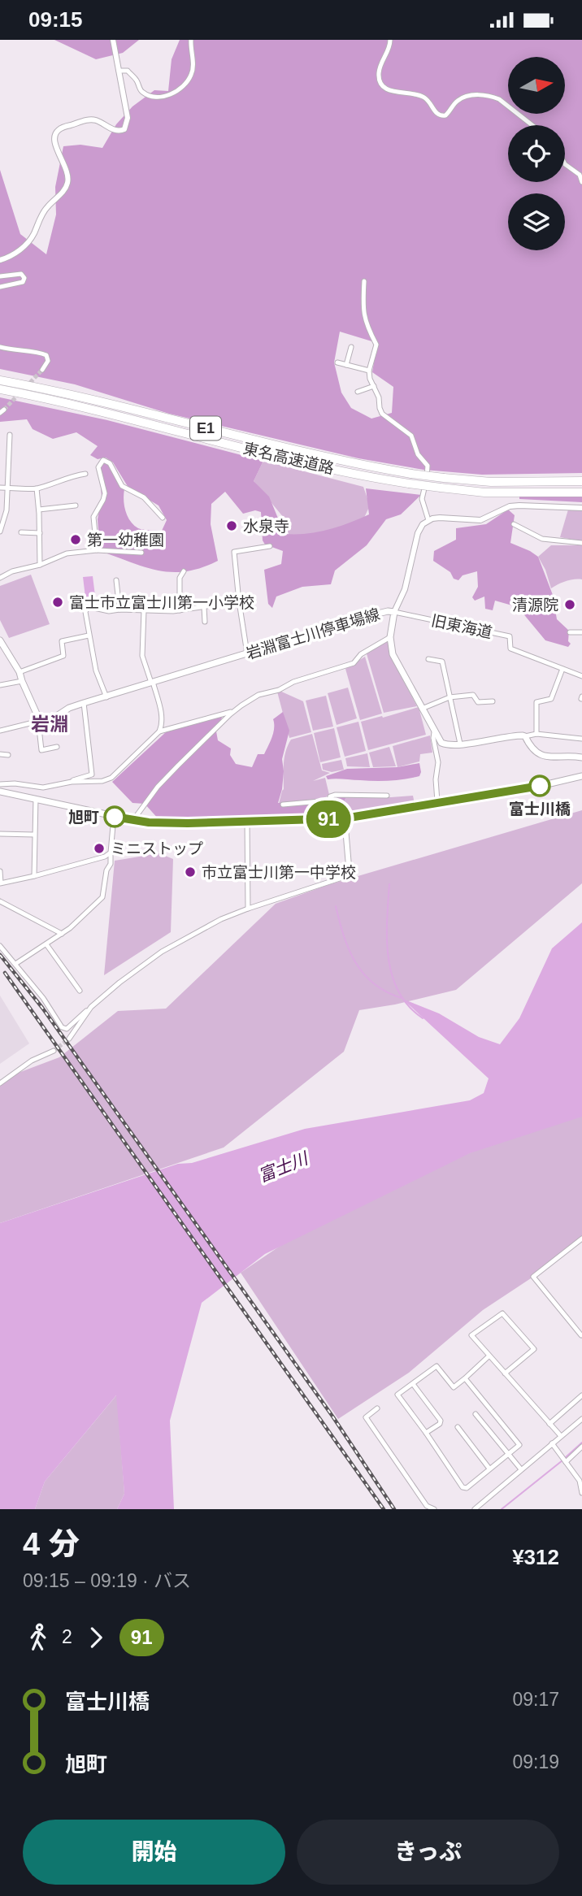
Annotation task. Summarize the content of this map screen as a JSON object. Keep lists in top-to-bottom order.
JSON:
{
  "streets": {
    "highway": ["E1", "東名高速道路"],
    "main road": ["岩淵富士川停車場線"],
    "street": ["旧東海道"]
  },
  "crossings": [
    ["旧東海道", "岩淵富士川停車場線"]
  ],
  "districts": ["岩淵"],
  "water": ["富士川"],
  "places": [
    "水泉寺",
    "第一幼稚園",
    "富士市立富士川第一小学校",
    "清源院",
    "富士川橋",
    "旭町",
    "ミニストップ",
    "市立富士川第一中学校"
  ],
  "lines": ["bus line 91"],
  "north": "right",
  "page": {
    "status": "09:15",
    "on_map": "91",
    "heading": ["4 分", "09:15 – 09:19 · バス", "¥312"],
    "legs": ["2", "91"],
    "list": [
      {
        "name": "富士川橋",
        "value": "09:17"
      },
      {
        "name": "旭町",
        "value": "09:19"
      }
    ],
    "buttons": ["開始", "きっぷ"]
  }
}
